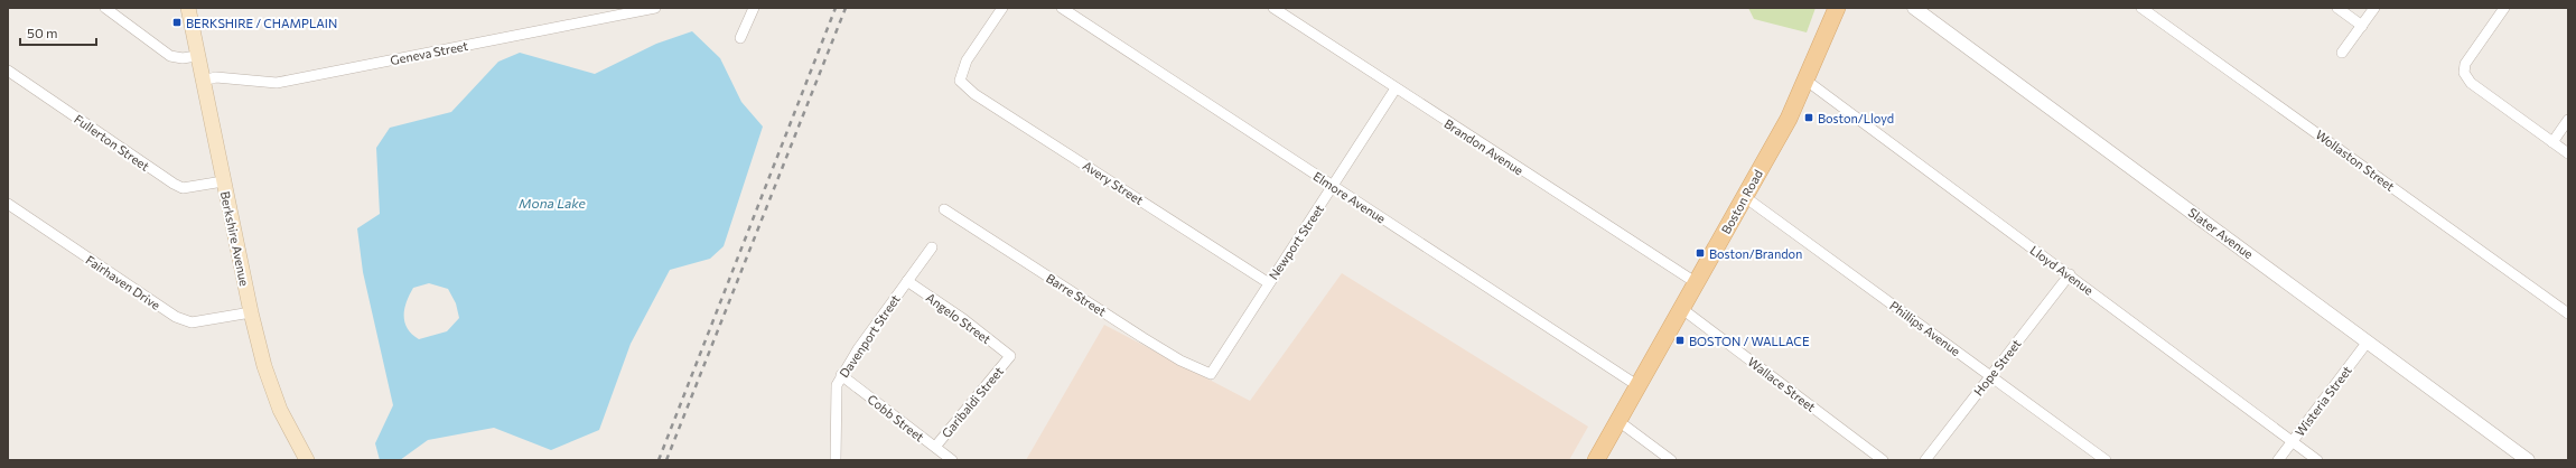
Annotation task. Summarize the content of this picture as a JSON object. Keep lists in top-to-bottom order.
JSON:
{
  "streets": {
    "main road": ["Boston Road", "Berkshire Avenue"],
    "street": [
      "Geneva Street",
      "Fullerton Street",
      "Brandon Avenue",
      "Wollaston Street",
      "Avery Street",
      "Elmore Avenue",
      "Slater Avenue",
      "Newport Street",
      "Lloyd Avenue",
      "Fairhaven Drive",
      "Barre Street",
      "Angelo Street",
      "Phillips Avenue",
      "Davenport Street",
      "Hope Street",
      "Wallace Street",
      "Wisteria Street",
      "Garibaldi Street",
      "Cobb Street"
    ]
  },
  "crossings": [
    ["Geneva Street", "Berkshire Avenue"],
    ["Fullerton Street", "Berkshire Avenue"],
    ["Brandon Avenue", "Boston Road"],
    ["Brandon Avenue", "Newport Street"],
    ["Avery Street", "Newport Street"],
    ["Elmore Avenue", "Boston Road"],
    ["Elmore Avenue", "Newport Street"],
    ["Boston Road", "Lloyd Avenue"],
    ["Boston Road", "Phillips Avenue"],
    ["Boston Road", "Wallace Street"],
    ["Slater Avenue", "Wisteria Street"],
    ["Berkshire Avenue", "Fairhaven Drive"],
    ["Newport Street", "Barre Street"],
    ["Lloyd Avenue", "Hope Street"],
    ["Lloyd Avenue", "Wisteria Street"],
    ["Angelo Street", "Davenport Street"],
    ["Angelo Street", "Garibaldi Street"],
    ["Phillips Avenue", "Hope Street"],
    ["Davenport Street", "Cobb Street"],
    ["Garibaldi Street", "Cobb Street"]
  ],
  "water": ["Mona Lake"],
  "places": {
    "transit": [
      "BERKSHIRE / CHAMPLAIN",
      "Boston/Lloyd",
      "Boston/Brandon",
      "BOSTON / WALLACE"
    ]
  },
  "scale_bar": "50 m"
}
